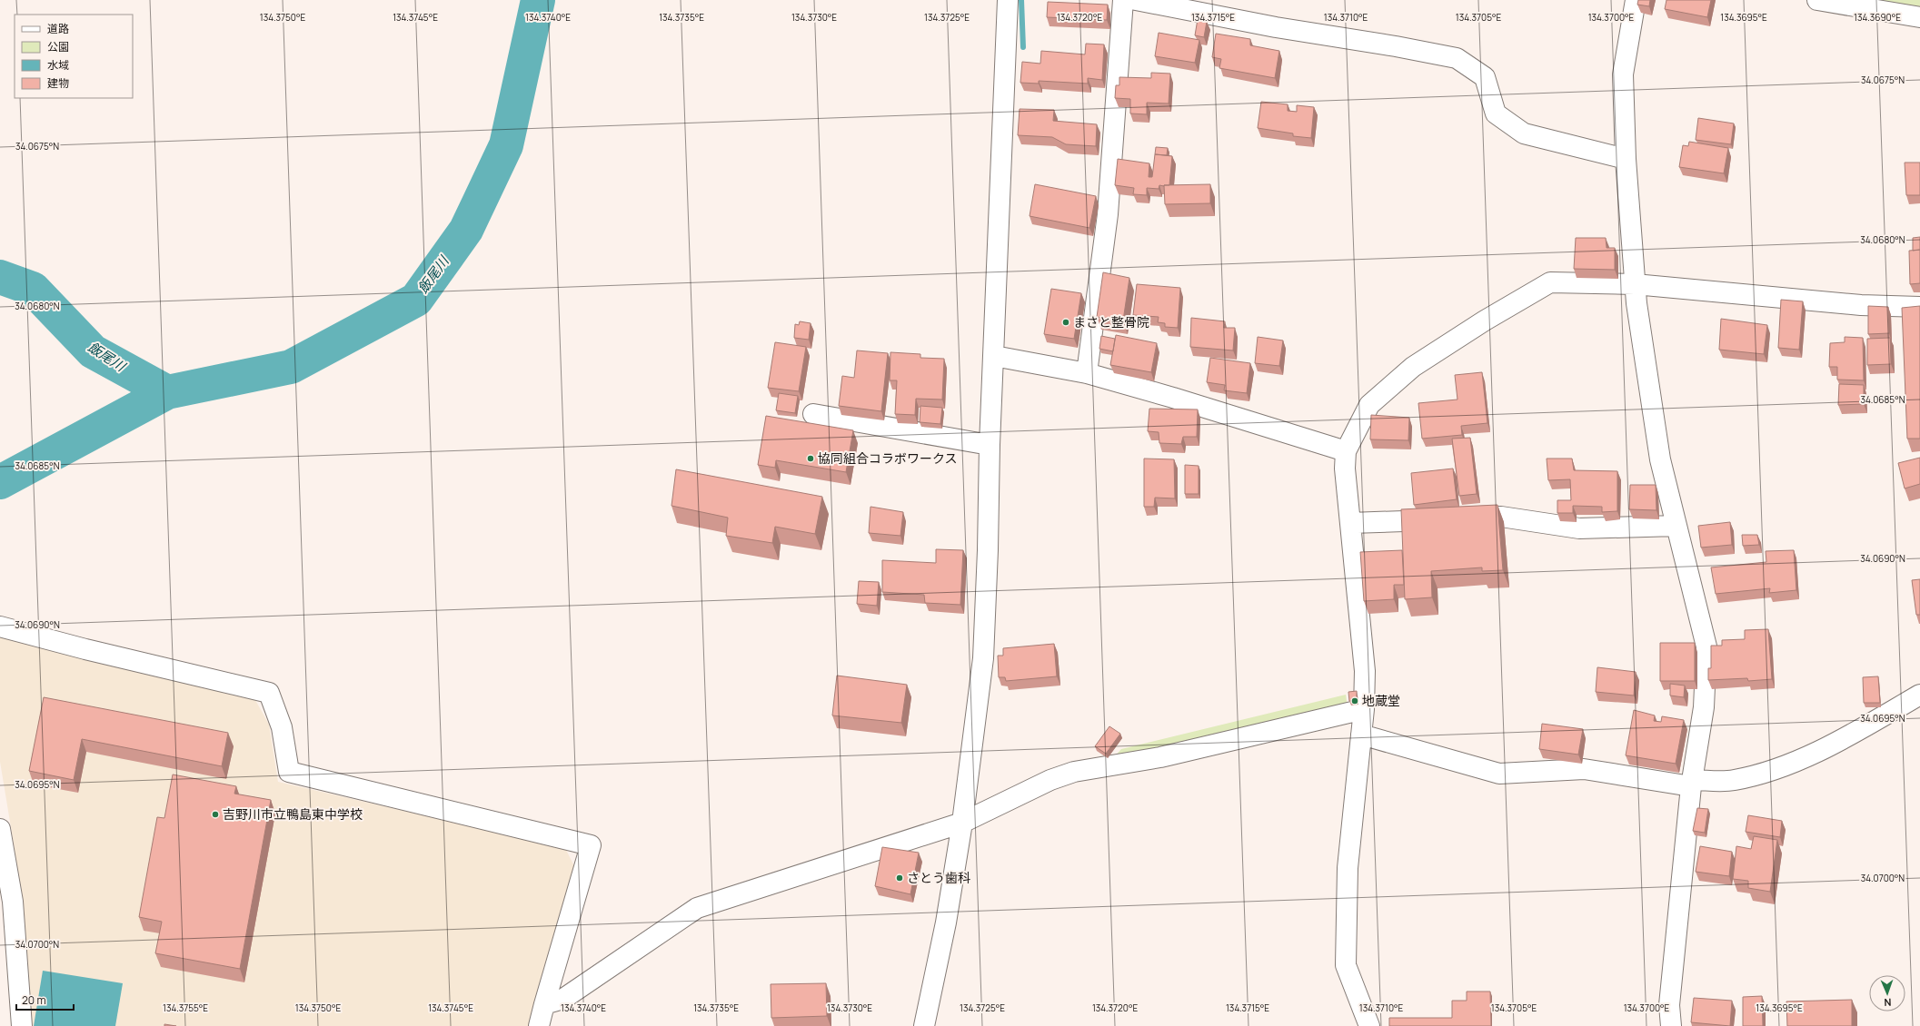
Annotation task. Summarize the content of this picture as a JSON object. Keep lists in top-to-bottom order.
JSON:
{
  "water": ["飯尾川"],
  "places": [
    "まさと整骨院",
    "協同組合コラボワークス",
    "地蔵堂",
    "吉野川市立鴨島東中学校",
    "さとう歯科"
  ],
  "legend": [
    "道路",
    "公園",
    "水域",
    "建物"
  ],
  "scale_bar": "20 m",
  "north": "bottom",
  "coordinates": [
    "134.3750°E",
    "134.3745°E",
    "134.3740°E",
    "134.3735°E",
    "134.3730°E",
    "134.3725°E",
    "134.3720°E",
    "134.3715°E",
    "134.3710°E",
    "134.3705°E",
    "134.3700°E",
    "134.3695°E",
    "134.3690°E",
    "34.0675°N",
    "34.0680°N",
    "34.0685°N",
    "34.0690°N",
    "34.0695°N",
    "34.0700°N",
    "134.3755°E"
  ]
}
